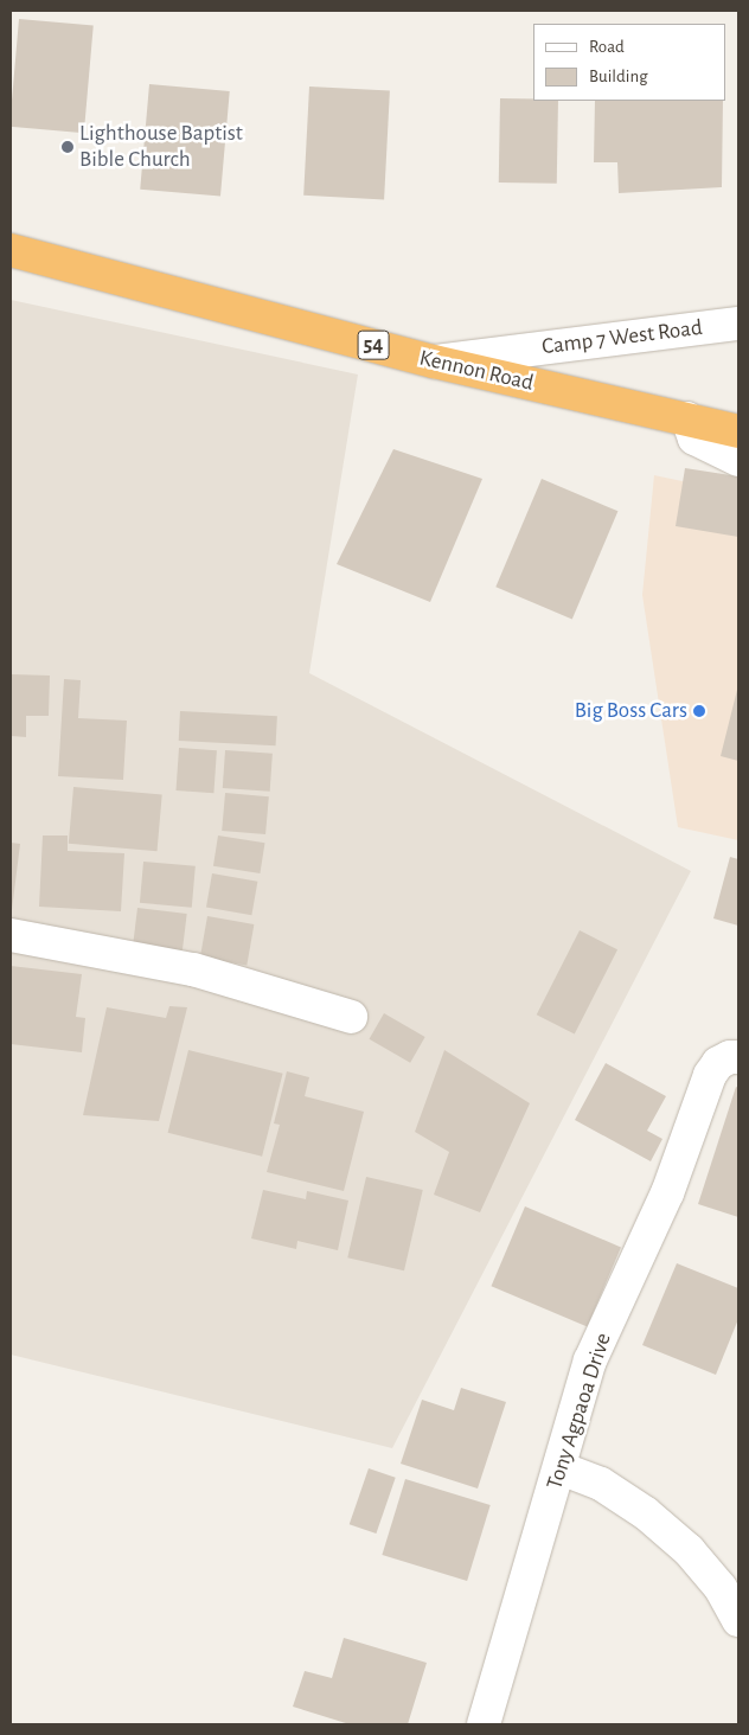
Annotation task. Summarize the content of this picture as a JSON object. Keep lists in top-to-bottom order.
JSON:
{
  "streets": {
    "highway": ["54", "Kennon Road"],
    "street": ["Camp 7 West Road", "Tony Agpaoa Drive"]
  },
  "crossings": [
    ["Camp 7 West Road", "Kennon Road"]
  ],
  "places": ["Lighthouse Baptist Bible Church", "Big Boss Cars"],
  "legend": ["Road", "Building"]
}
